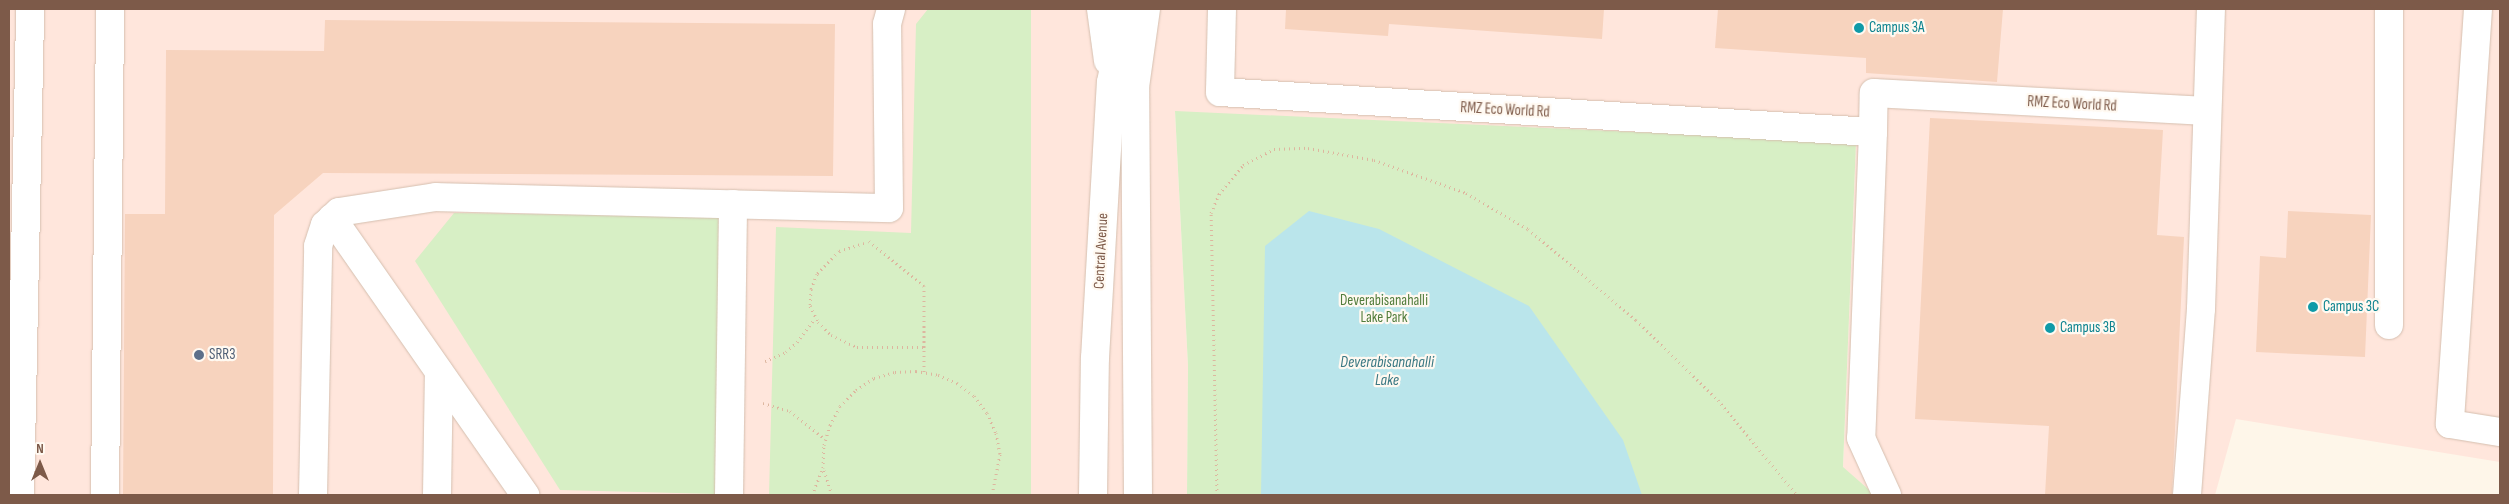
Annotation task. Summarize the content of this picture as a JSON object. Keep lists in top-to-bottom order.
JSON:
{
  "streets": {
    "street": ["RMZ Eco World Rd", "Central Avenue"]
  },
  "water": ["Deverabisanahalli Lake"],
  "parks": ["Deverabisanahalli Lake Park"],
  "places": [
    "Campus 3A",
    "Campus 3C",
    "Campus 3B",
    "SRR3"
  ],
  "north": "top"
}
